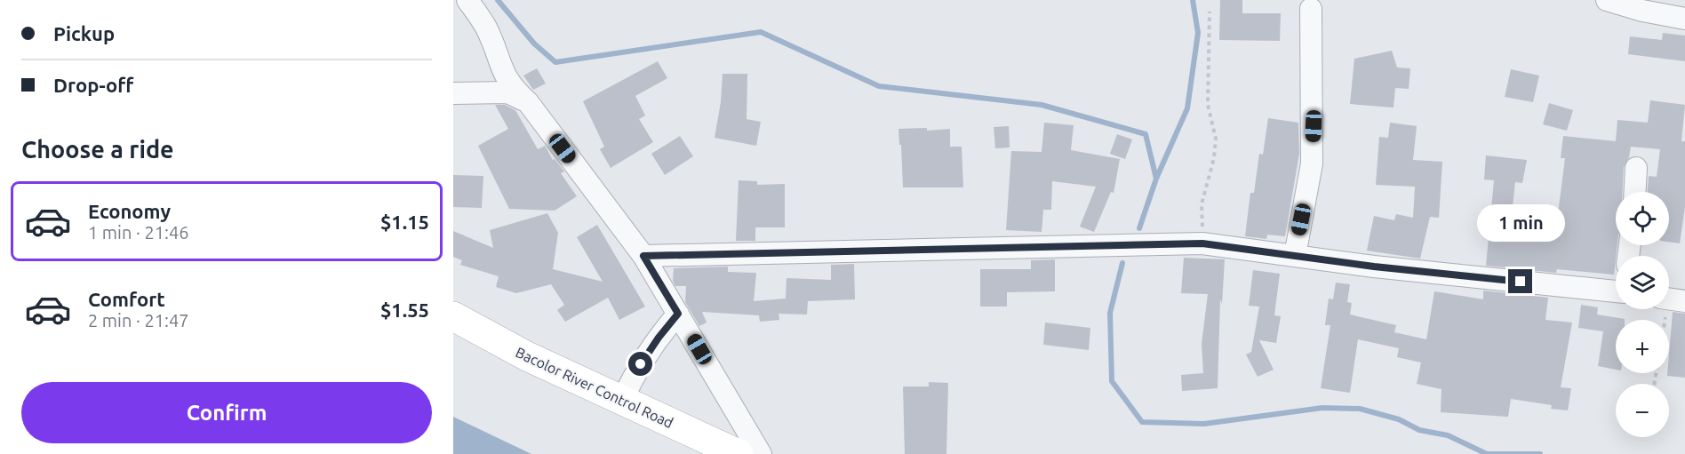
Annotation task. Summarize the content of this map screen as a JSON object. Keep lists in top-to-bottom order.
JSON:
{
  "streets": {
    "street": ["Bacolor River Control Road"]
  },
  "page": {
    "banner": ["Pickup", "Drop-off"],
    "heading": "Choose a ride",
    "list": [
      {
        "name": "Economy",
        "note": "1 min · 21:46",
        "value": "$1.15"
      },
      {
        "name": "Comfort",
        "note": "2 min · 21:47",
        "value": "$1.55"
      }
    ],
    "map_buttons": ["+", "−"],
    "bubble": "1 min",
    "buttons": "Confirm"
  }
}
